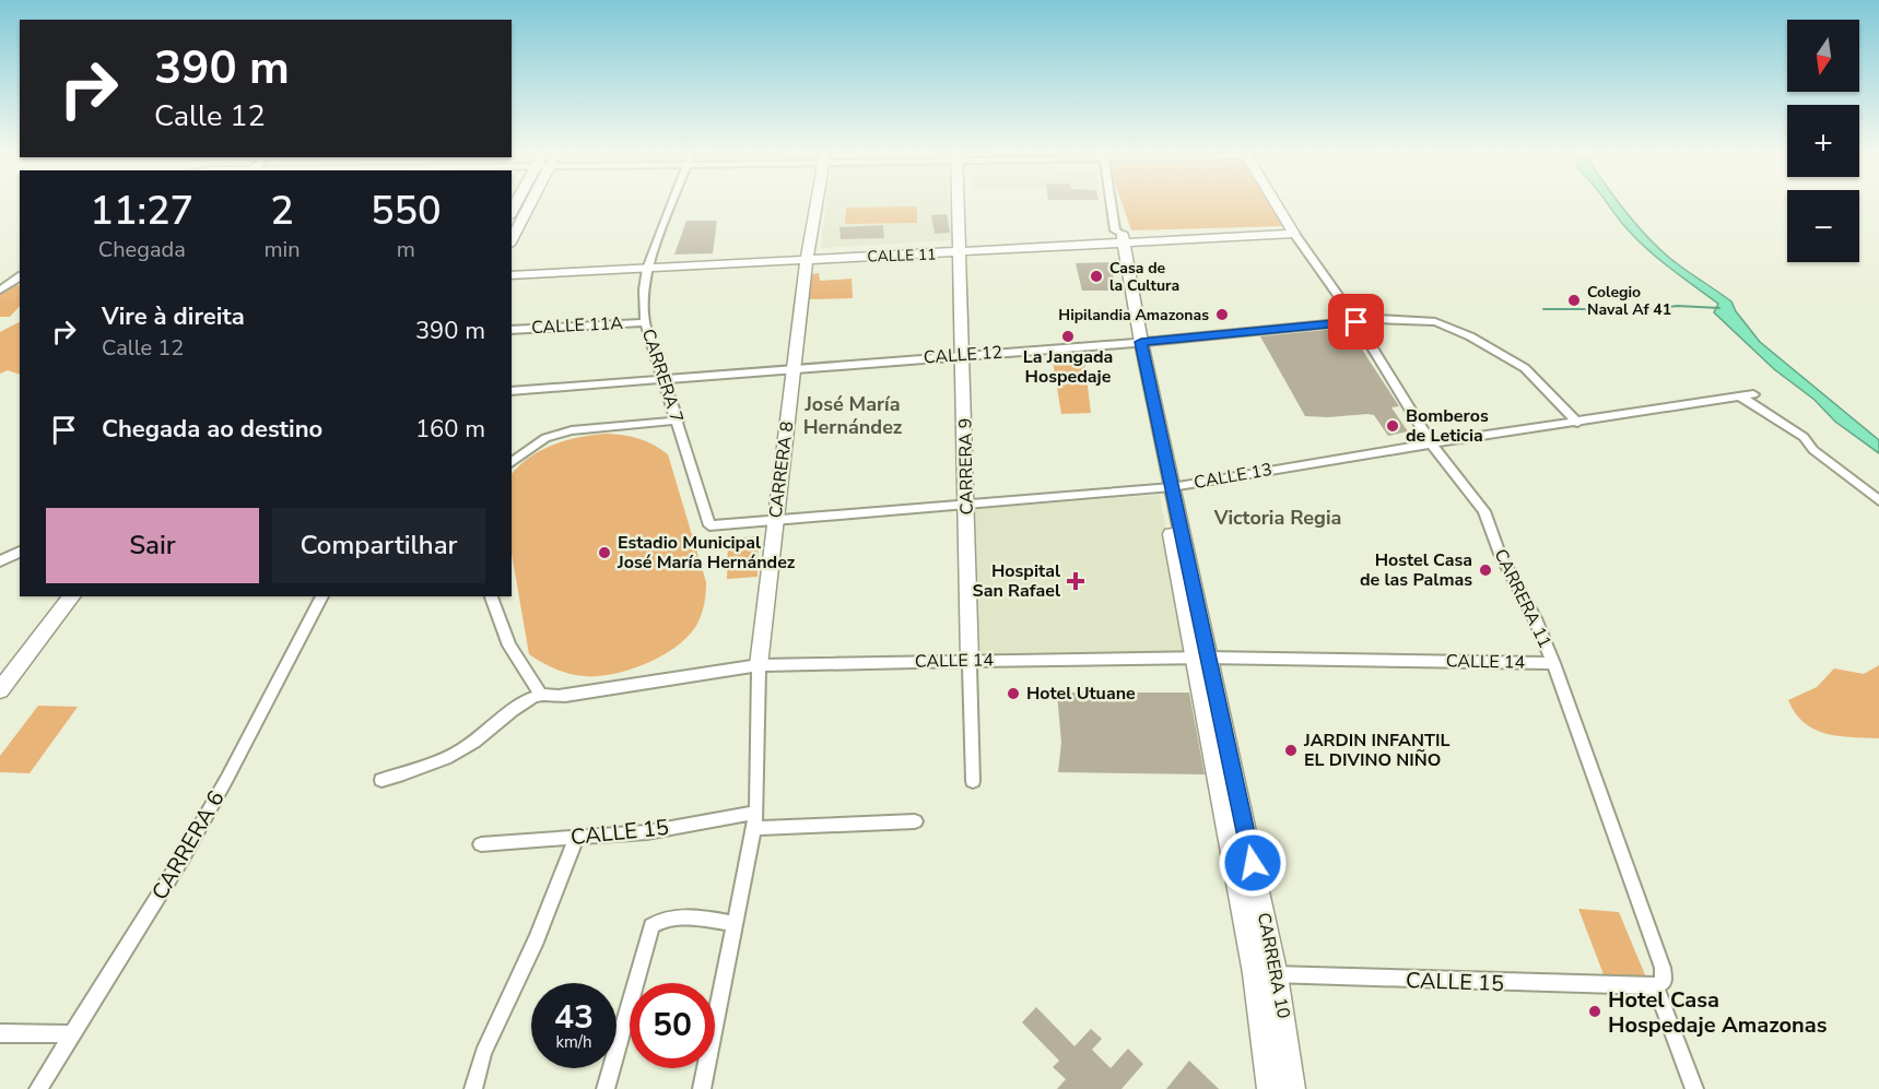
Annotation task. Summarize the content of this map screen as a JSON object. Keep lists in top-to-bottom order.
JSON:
{
  "streets": {
    "main road": [
      "CALLE 11",
      "CARRERA 9",
      "CARRERA 8",
      "CARRERA 11",
      "CARRERA 10"
    ],
    "street": [
      "CALLE 11A",
      "CALLE 12",
      "CARRERA 7",
      "CALLE 13",
      "CALLE 14",
      "CALLE 15",
      "CARRERA 6"
    ]
  },
  "crossings": [
    ["CALLE 11", "CARRERA 7"],
    ["CALLE 11", "CARRERA 9"],
    ["CALLE 11", "CARRERA 8"],
    ["CALLE 11", "CARRERA 11"],
    ["CALLE 11", "CARRERA 10"],
    ["CALLE 11A", "CARRERA 7"],
    ["CALLE 12", "CARRERA 7"],
    ["CALLE 12", "CARRERA 9"],
    ["CALLE 12", "CARRERA 8"],
    ["CALLE 12", "CALLE 13"],
    ["CALLE 12", "CARRERA 11"],
    ["CALLE 12", "CARRERA 10"],
    ["CARRERA 7", "CALLE 13"],
    ["CARRERA 9", "CALLE 13"],
    ["CARRERA 9", "CALLE 14"],
    ["CARRERA 8", "CALLE 13"],
    ["CARRERA 8", "CALLE 14"],
    ["CARRERA 8", "CALLE 15"],
    ["CALLE 13", "CARRERA 11"],
    ["CALLE 13", "CARRERA 10"],
    ["CARRERA 11", "CALLE 14"],
    ["CARRERA 11", "CALLE 15"],
    ["CALLE 14", "CARRERA 10"],
    ["CALLE 15", "CARRERA 10"]
  ],
  "districts": ["José María Hernández", "Victoria Regia"],
  "places": {
    "other": [
      "Casa de la Cultura",
      "Colegio Naval Af 41",
      "Hipilandia Amazonas",
      "La Jangada Hospedaje",
      "Bomberos de Leticia",
      "Estadio Municipal José María Hernández",
      "Hostel Casa de las Palmas",
      "Hotel Utuane",
      "JARDIN INFANTIL EL DIVINO NIÑO",
      "Hotel Casa Hospedaje Amazonas"
    ],
    "health": ["Hospital San Rafael"]
  },
  "north": "bottom",
  "page": {
    "map_buttons": ["+", "−"],
    "turn": ["390 m", "Calle 12"],
    "eta": [
      "11:27",
      "Chegada",
      "2",
      "min",
      "550",
      "m"
    ],
    "list": [
      {
        "name": "Vire à direita",
        "note": "Calle 12",
        "value": "390 m"
      },
      {
        "name": "Chegada ao destino",
        "value": "160 m"
      }
    ],
    "buttons": ["Sair", "Compartilhar"],
    "speed": "43 km/h",
    "limit": "50"
  }
}
